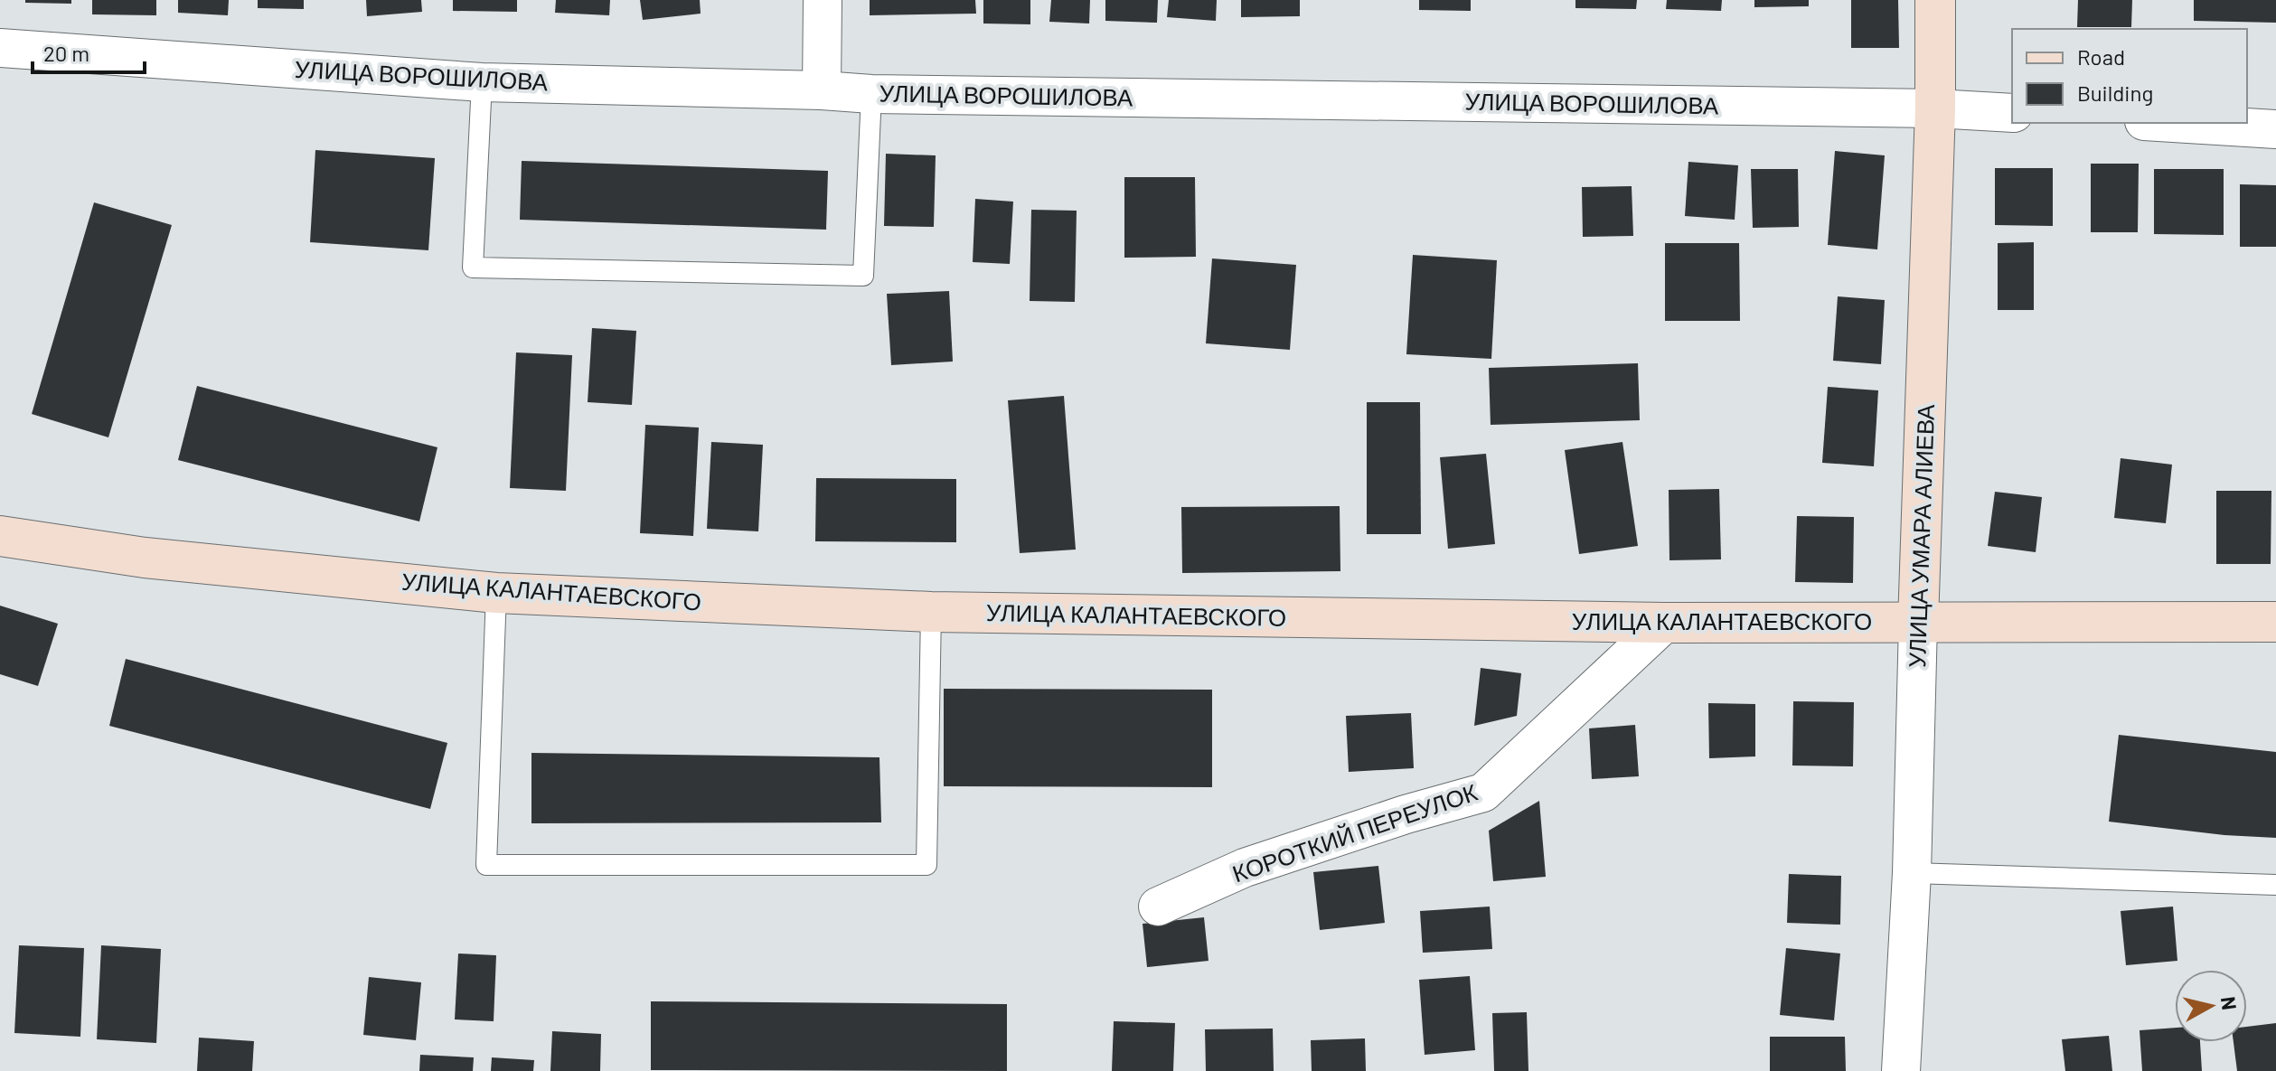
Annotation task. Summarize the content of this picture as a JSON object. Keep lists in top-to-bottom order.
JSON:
{
  "streets": {
    "street": [
      "УЛИЦА ВОРОШИЛОВА",
      "УЛИЦА УМАРА АЛИЕВА",
      "УЛИЦА КАЛАНТАЕВСКОГО",
      "КОРОТКИЙ ПЕРЕУЛОК"
    ]
  },
  "crossings": [
    ["УЛИЦА ВОРОШИЛОВА", "УЛИЦА УМАРА АЛИЕВА"],
    ["УЛИЦА УМАРА АЛИЕВА", "УЛИЦА КАЛАНТАЕВСКОГО"],
    ["УЛИЦА КАЛАНТАЕВСКОГО", "КОРОТКИЙ ПЕРЕУЛОК"]
  ],
  "legend": ["Road", "Building"],
  "scale_bar": "20 m",
  "north": "right"
}
